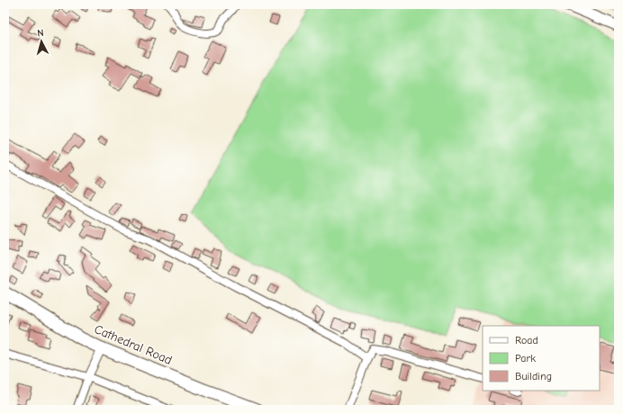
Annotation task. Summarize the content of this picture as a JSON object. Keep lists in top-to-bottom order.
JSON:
{
  "streets": {
    "main road": ["Cathedral Road"]
  },
  "legend": ["Road", "Park", "Building"],
  "north": "top"
}
